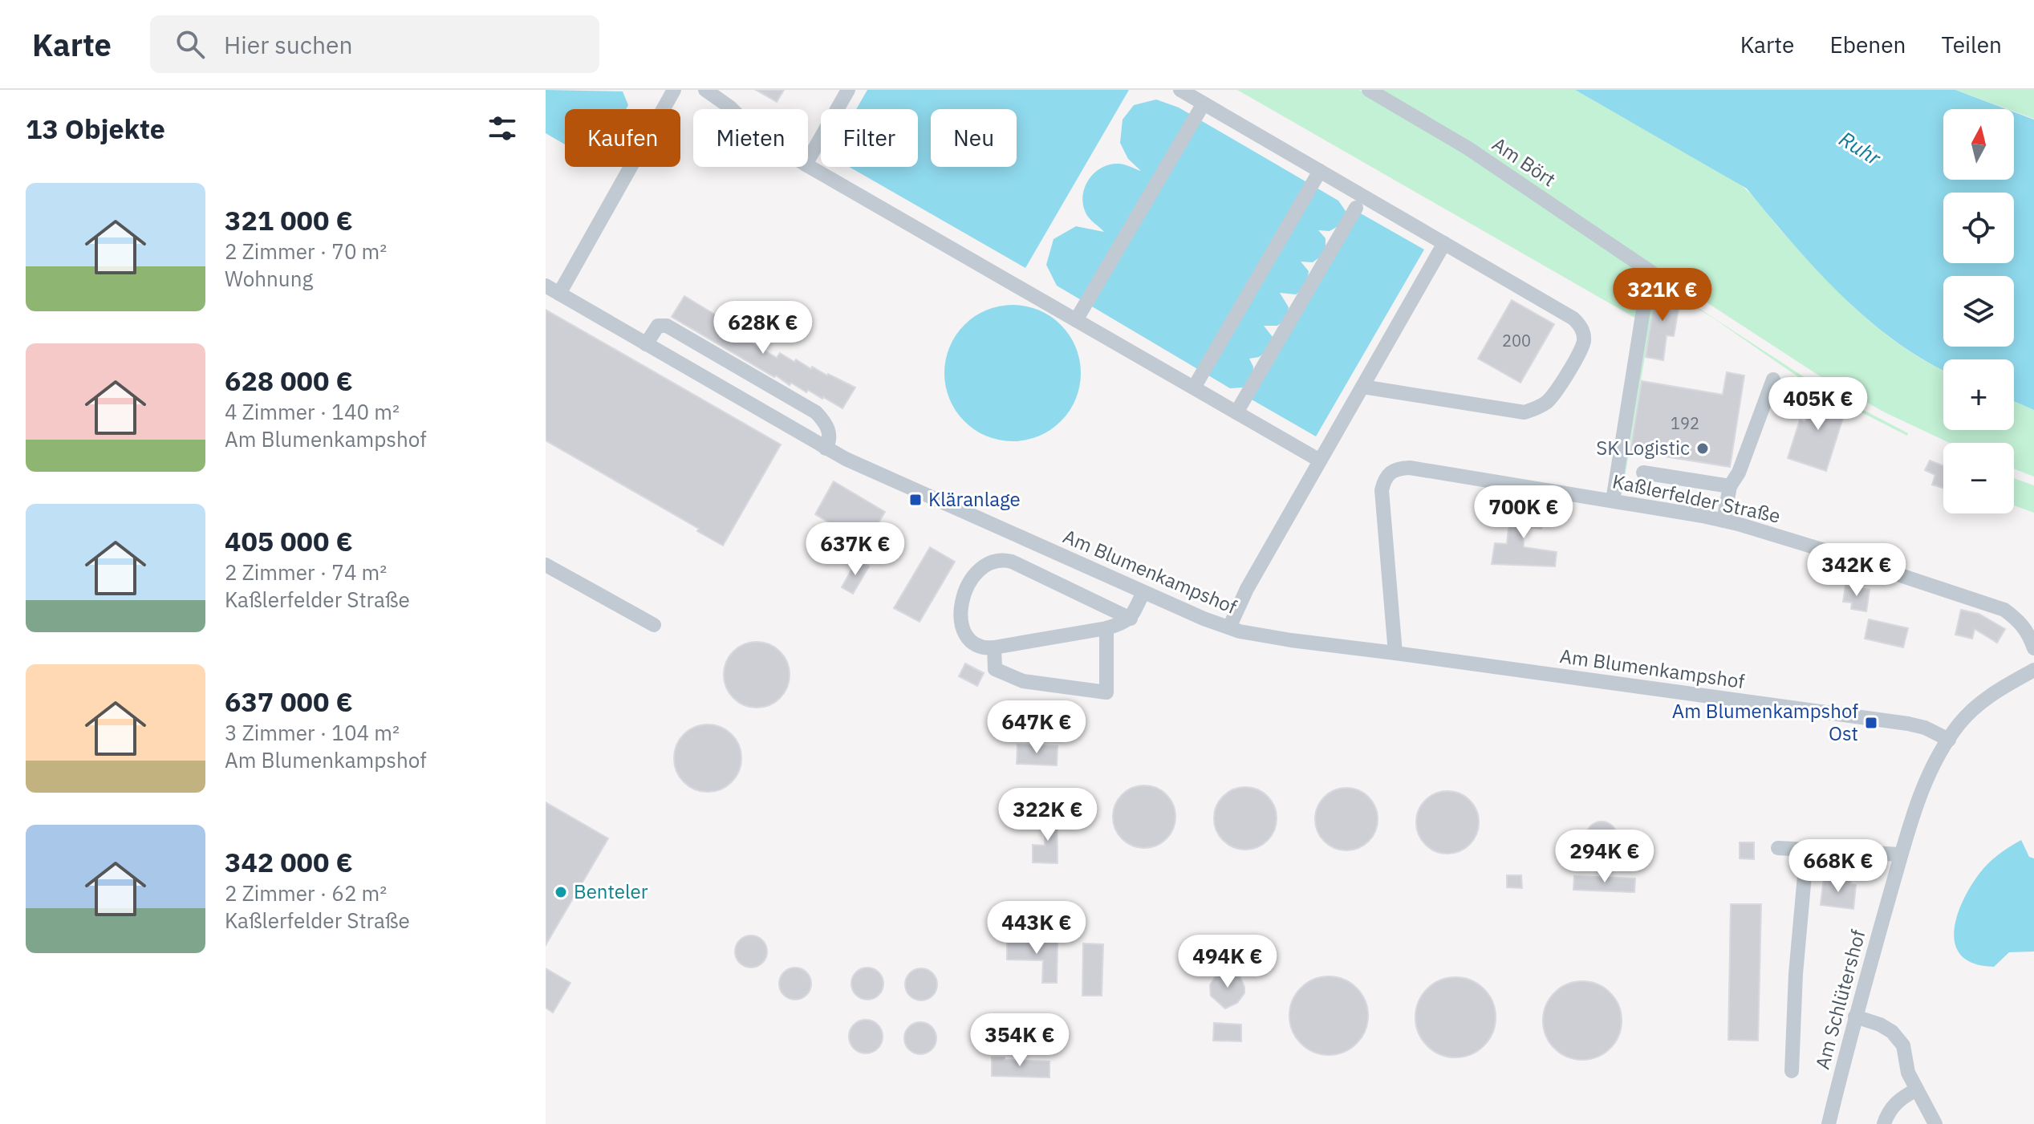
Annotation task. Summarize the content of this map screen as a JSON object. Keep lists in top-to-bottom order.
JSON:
{
  "streets": {
    "street": [
      "Am Bört",
      "Kaßlerfelder Straße",
      "Am Blumenkampshof",
      "Am Schlütershof"
    ]
  },
  "crossings": [
    ["Am Bört", "Kaßlerfelder Straße"],
    ["Kaßlerfelder Straße", "Am Blumenkampshof"],
    ["Am Blumenkampshof", "Am Schlütershof"]
  ],
  "water": ["Ruhr"],
  "places": {
    "other": ["SK Logistic", "Benteler"],
    "transit": ["Kläranlage", "Am Blumenkampshof Ost"]
  },
  "house_numbers": ["200", "192"],
  "north": "top",
  "page": {
    "header": "Karte",
    "search": "Hier suchen",
    "nav": ["Karte", "Ebenen", "Teilen"],
    "heading": "13 Objekte",
    "map_buttons": ["+", "−"],
    "chip": [
      "Kaufen",
      "Mieten",
      "Filter",
      "Neu"
    ],
    "list": [
      {
        "name": "321 000 €",
        "note": "2 Zimmer · 70 m² · Wohnung"
      },
      {
        "name": "628 000 €",
        "note": "4 Zimmer · 140 m² · Am Blumenkampshof"
      },
      {
        "name": "405 000 €",
        "note": "2 Zimmer · 74 m² · Kaßlerfelder Straße"
      },
      {
        "name": "637 000 €",
        "note": "3 Zimmer · 104 m² · Am Blumenkampshof"
      },
      {
        "name": "342 000 €",
        "note": "2 Zimmer · 62 m² · Kaßlerfelder Straße"
      }
    ],
    "price": [
      "321K €",
      "628K €",
      "405K €",
      "700K €",
      "637K €",
      "342K €",
      "647K €",
      "322K €",
      "294K €",
      "668K €",
      "443K €",
      "494K €",
      "354K €"
    ]
  }
}
